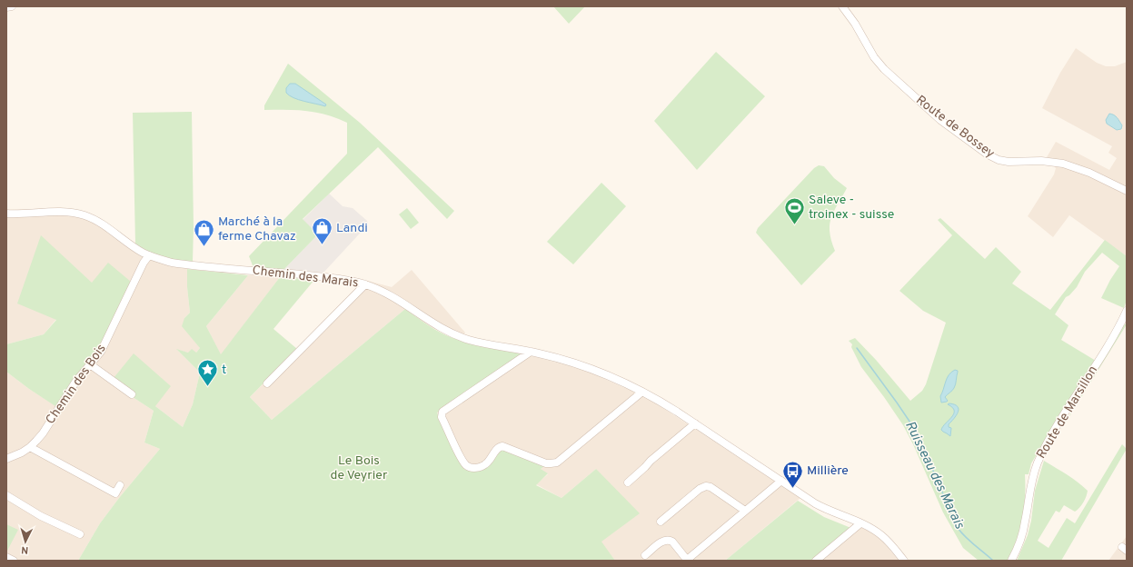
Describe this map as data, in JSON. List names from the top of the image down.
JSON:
{
  "streets": {
    "street": [
      "Route de Bossey",
      "Chemin des Marais",
      "Chemin des Bois",
      "Route de Marsillon"
    ]
  },
  "crossings": [
    ["Chemin des Marais", "Chemin des Bois"]
  ],
  "water": ["Ruisseau des Marais"],
  "parks": ["Le Bois de Veyrier"],
  "places": {
    "sports": ["Saleve - troinex - suisse"],
    "shop": ["Landi", "Marché à la ferme Chavaz"],
    "place": ["t"],
    "bus stop": ["Millière"]
  },
  "north": "bottom"
}
